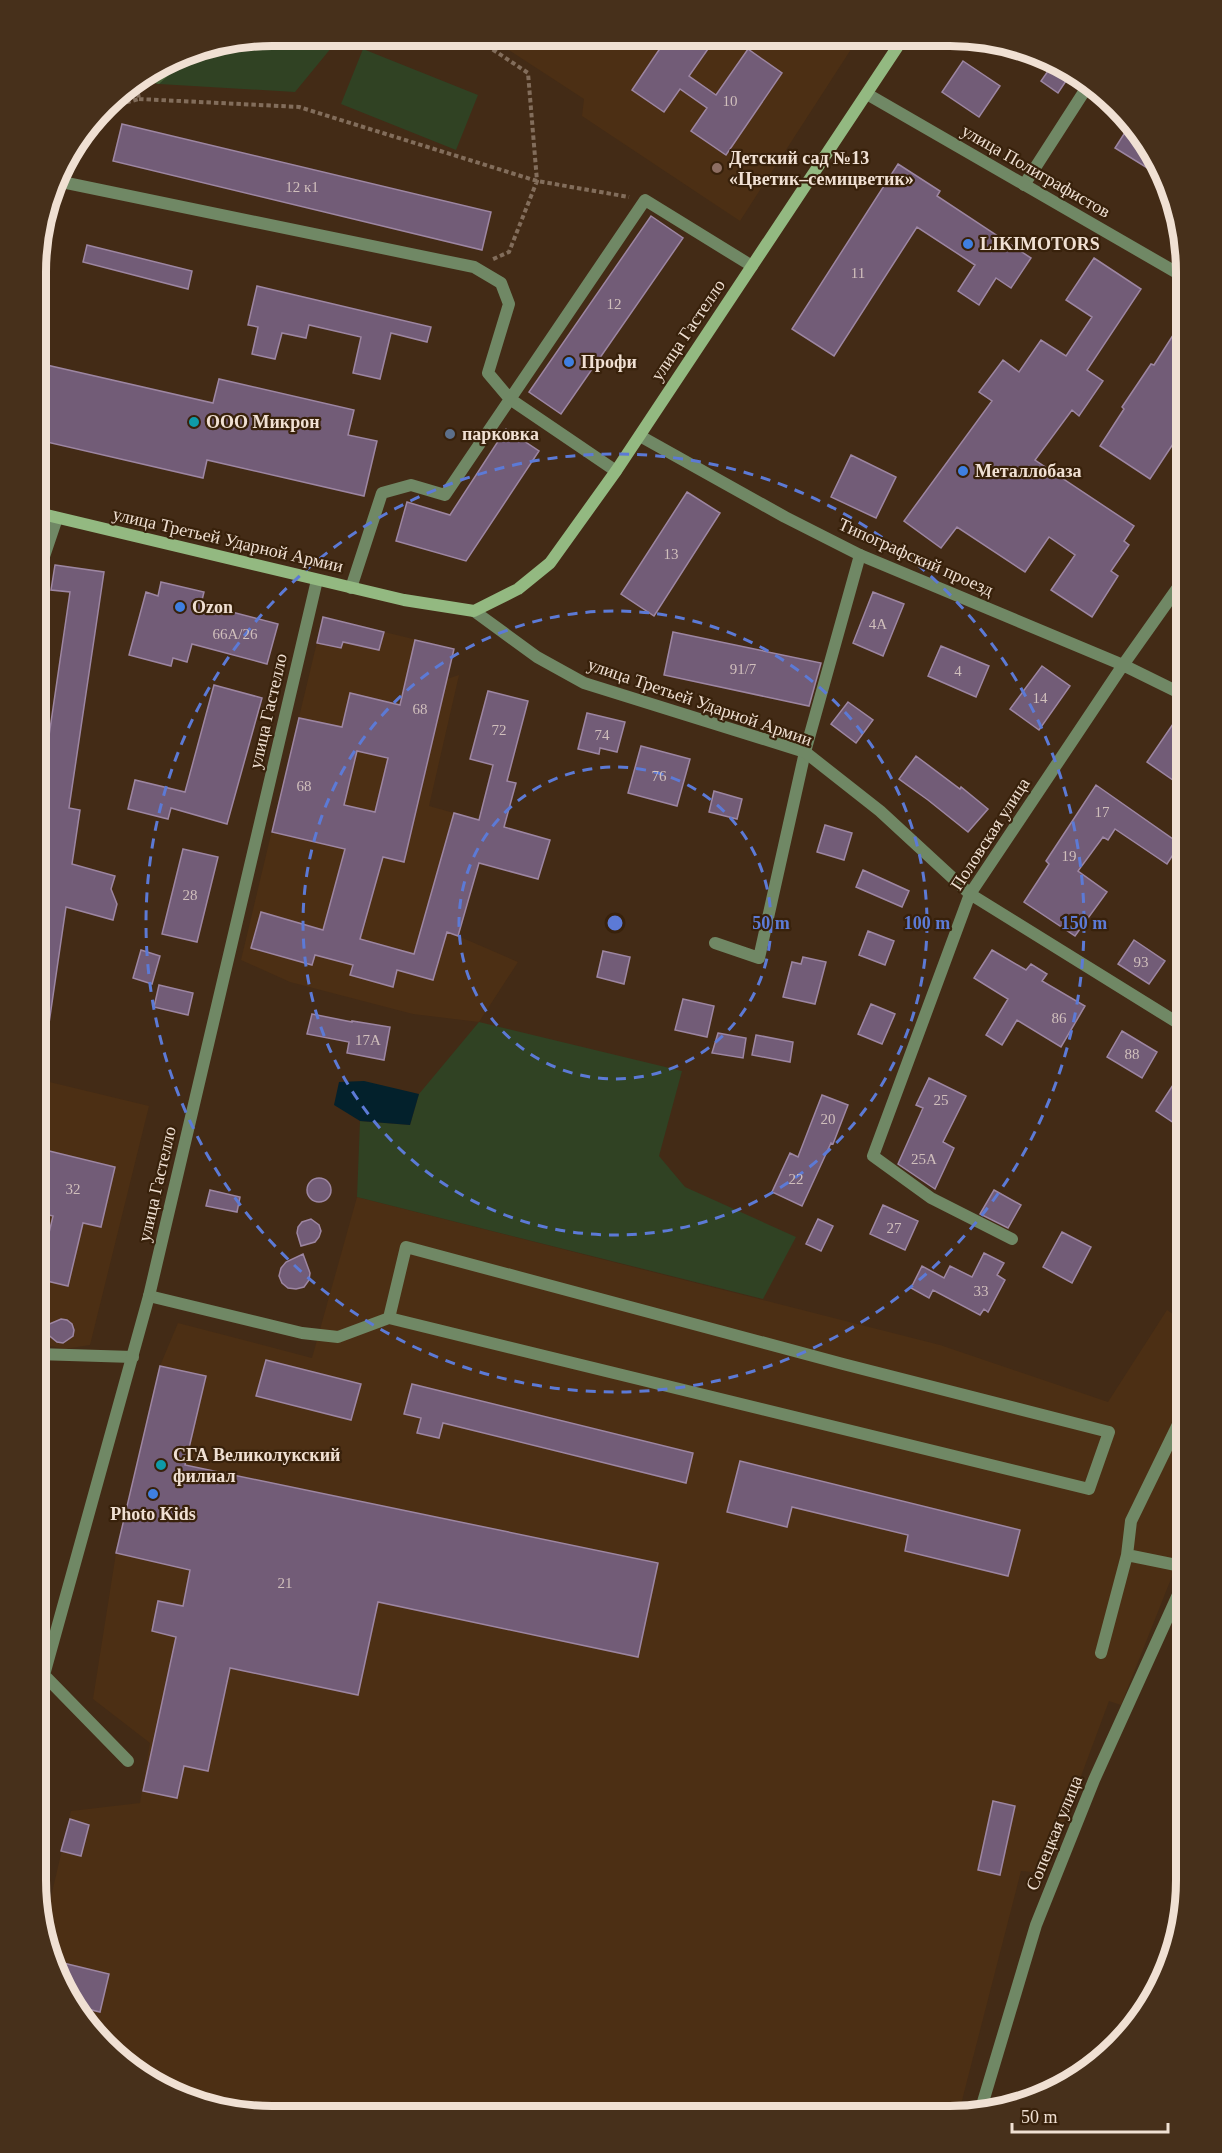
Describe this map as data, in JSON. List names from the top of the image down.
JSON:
{
  "streets": {
    "main road": ["улица Гастелло", "улица Третьей Ударной Армии"],
    "street": [
      "улица Полиграфистов",
      "Типографский проезд",
      "Половская улица",
      "Сопецкая улица"
    ]
  },
  "crossings": [
    ["улица Полиграфистов", "улица Гастелло"],
    ["улица Гастелло", "улица Третьей Ударной Армии"],
    ["улица Гастелло", "Типографский проезд"],
    ["улица Третьей Ударной Армии", "Половская улица"],
    ["Типографский проезд", "Половская улица"]
  ],
  "places": [
    "Детский сад №13 «Цветик–семицветик»",
    "LIKIMOTORS",
    "Профи",
    "ООО Микрон",
    "парковка",
    "Металлобаза",
    "Ozon",
    "СГА Великолукский филиал",
    "Photo Kids"
  ],
  "house_numbers": [
    "10",
    "12 к1",
    "11",
    "12",
    "13",
    "4А",
    "66А/26",
    "91/7",
    "4",
    "14",
    "68",
    "72",
    "74",
    "76",
    "68",
    "17",
    "19",
    "28",
    "93",
    "86",
    "17А",
    "88",
    "25",
    "20",
    "25А",
    "22",
    "32",
    "27",
    "33",
    "21"
  ],
  "scale_bar": "50 m",
  "rings": ["50 m", "100 m", "150 m"]
}
